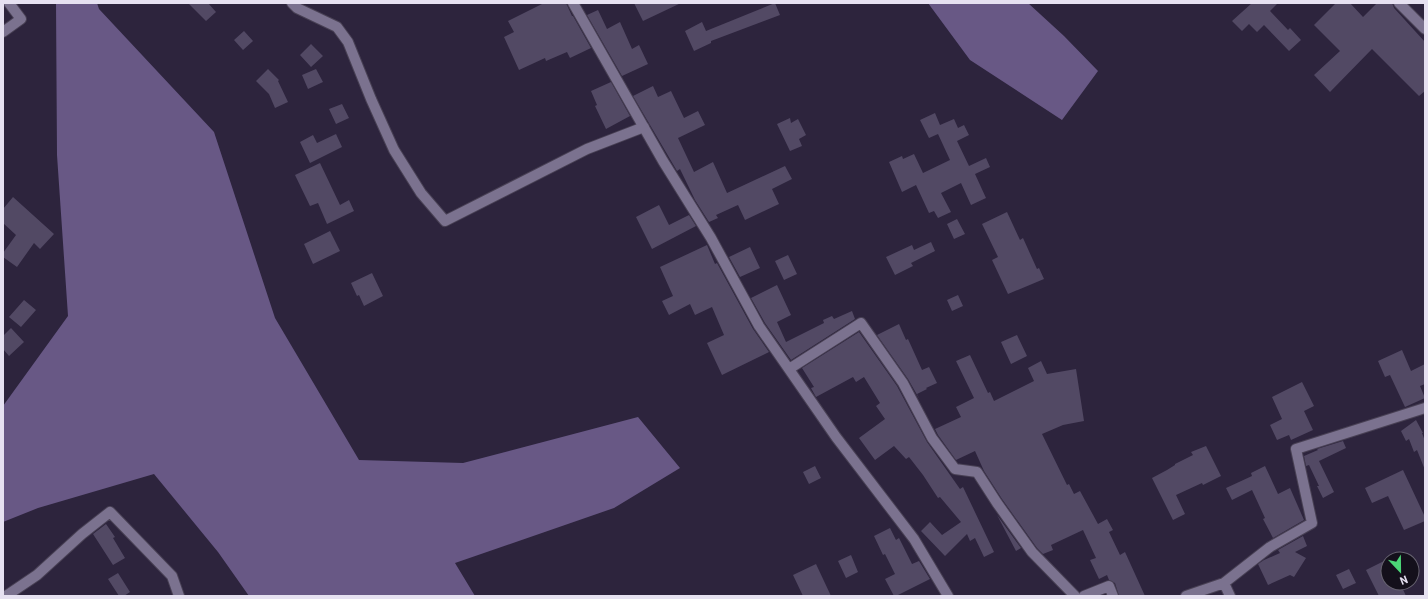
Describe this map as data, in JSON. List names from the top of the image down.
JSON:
{
  "north": "bottom"
}
